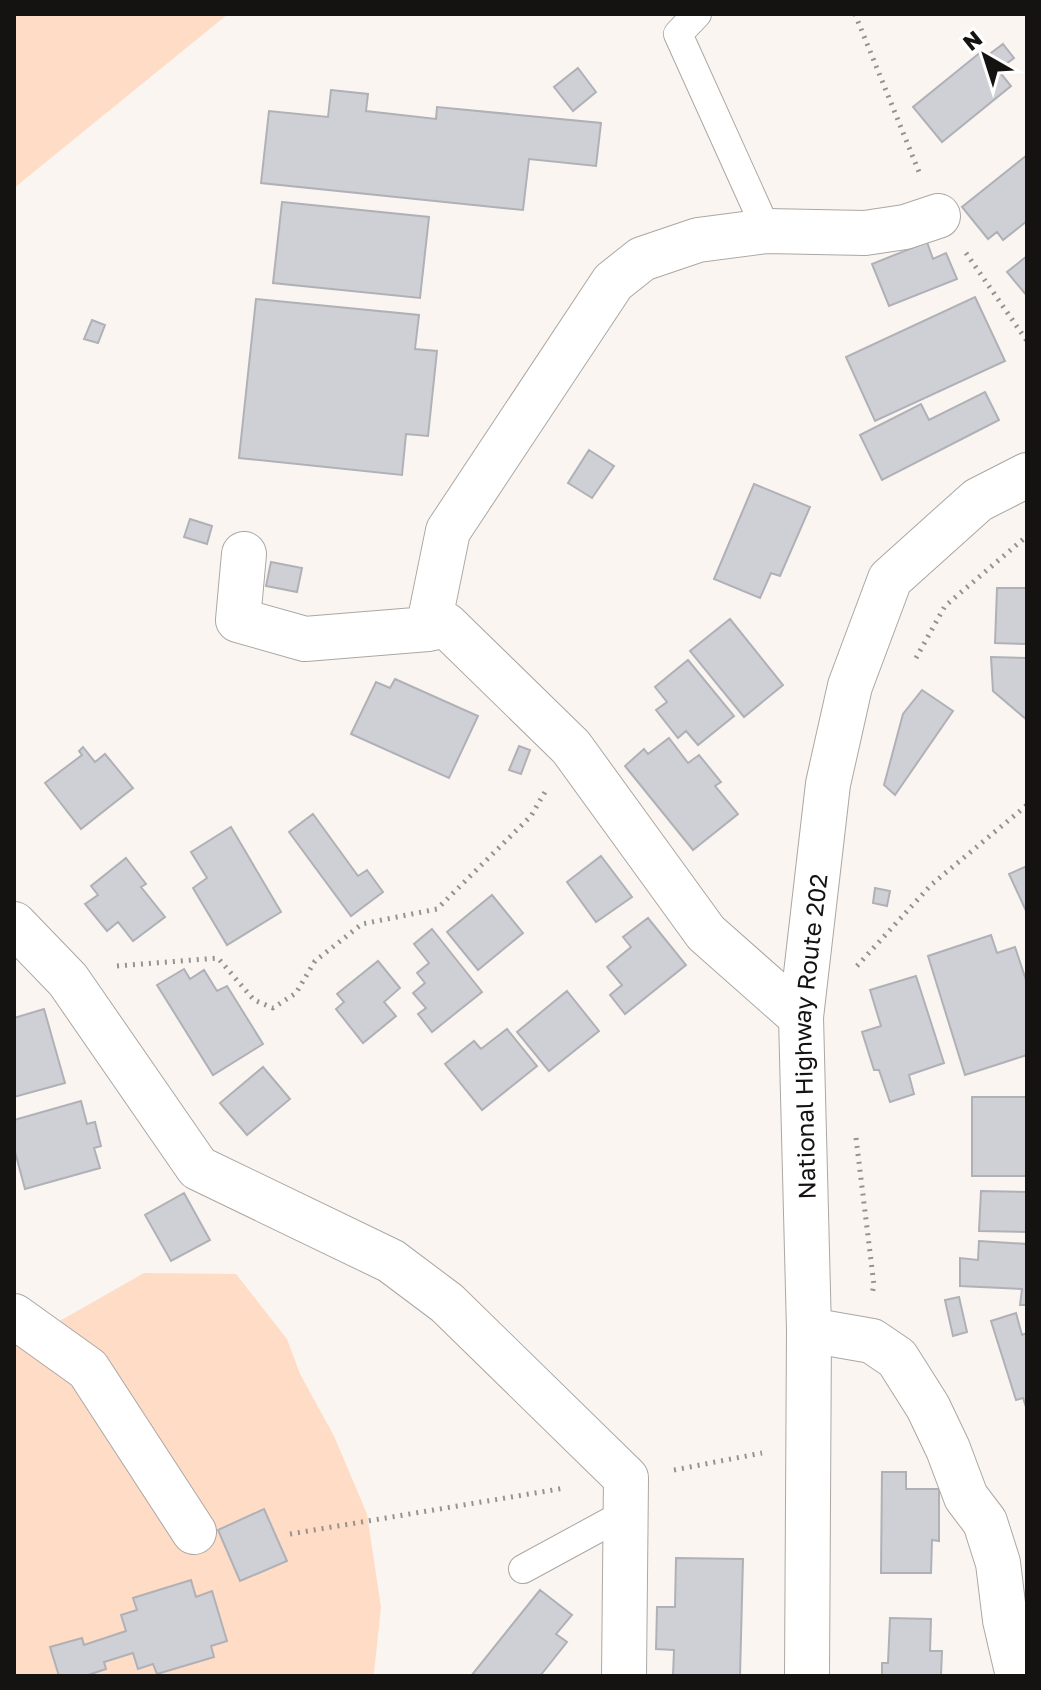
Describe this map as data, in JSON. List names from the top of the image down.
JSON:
{
  "streets": {
    "main road": ["National Highway Route 202"]
  },
  "north": "top left"
}
